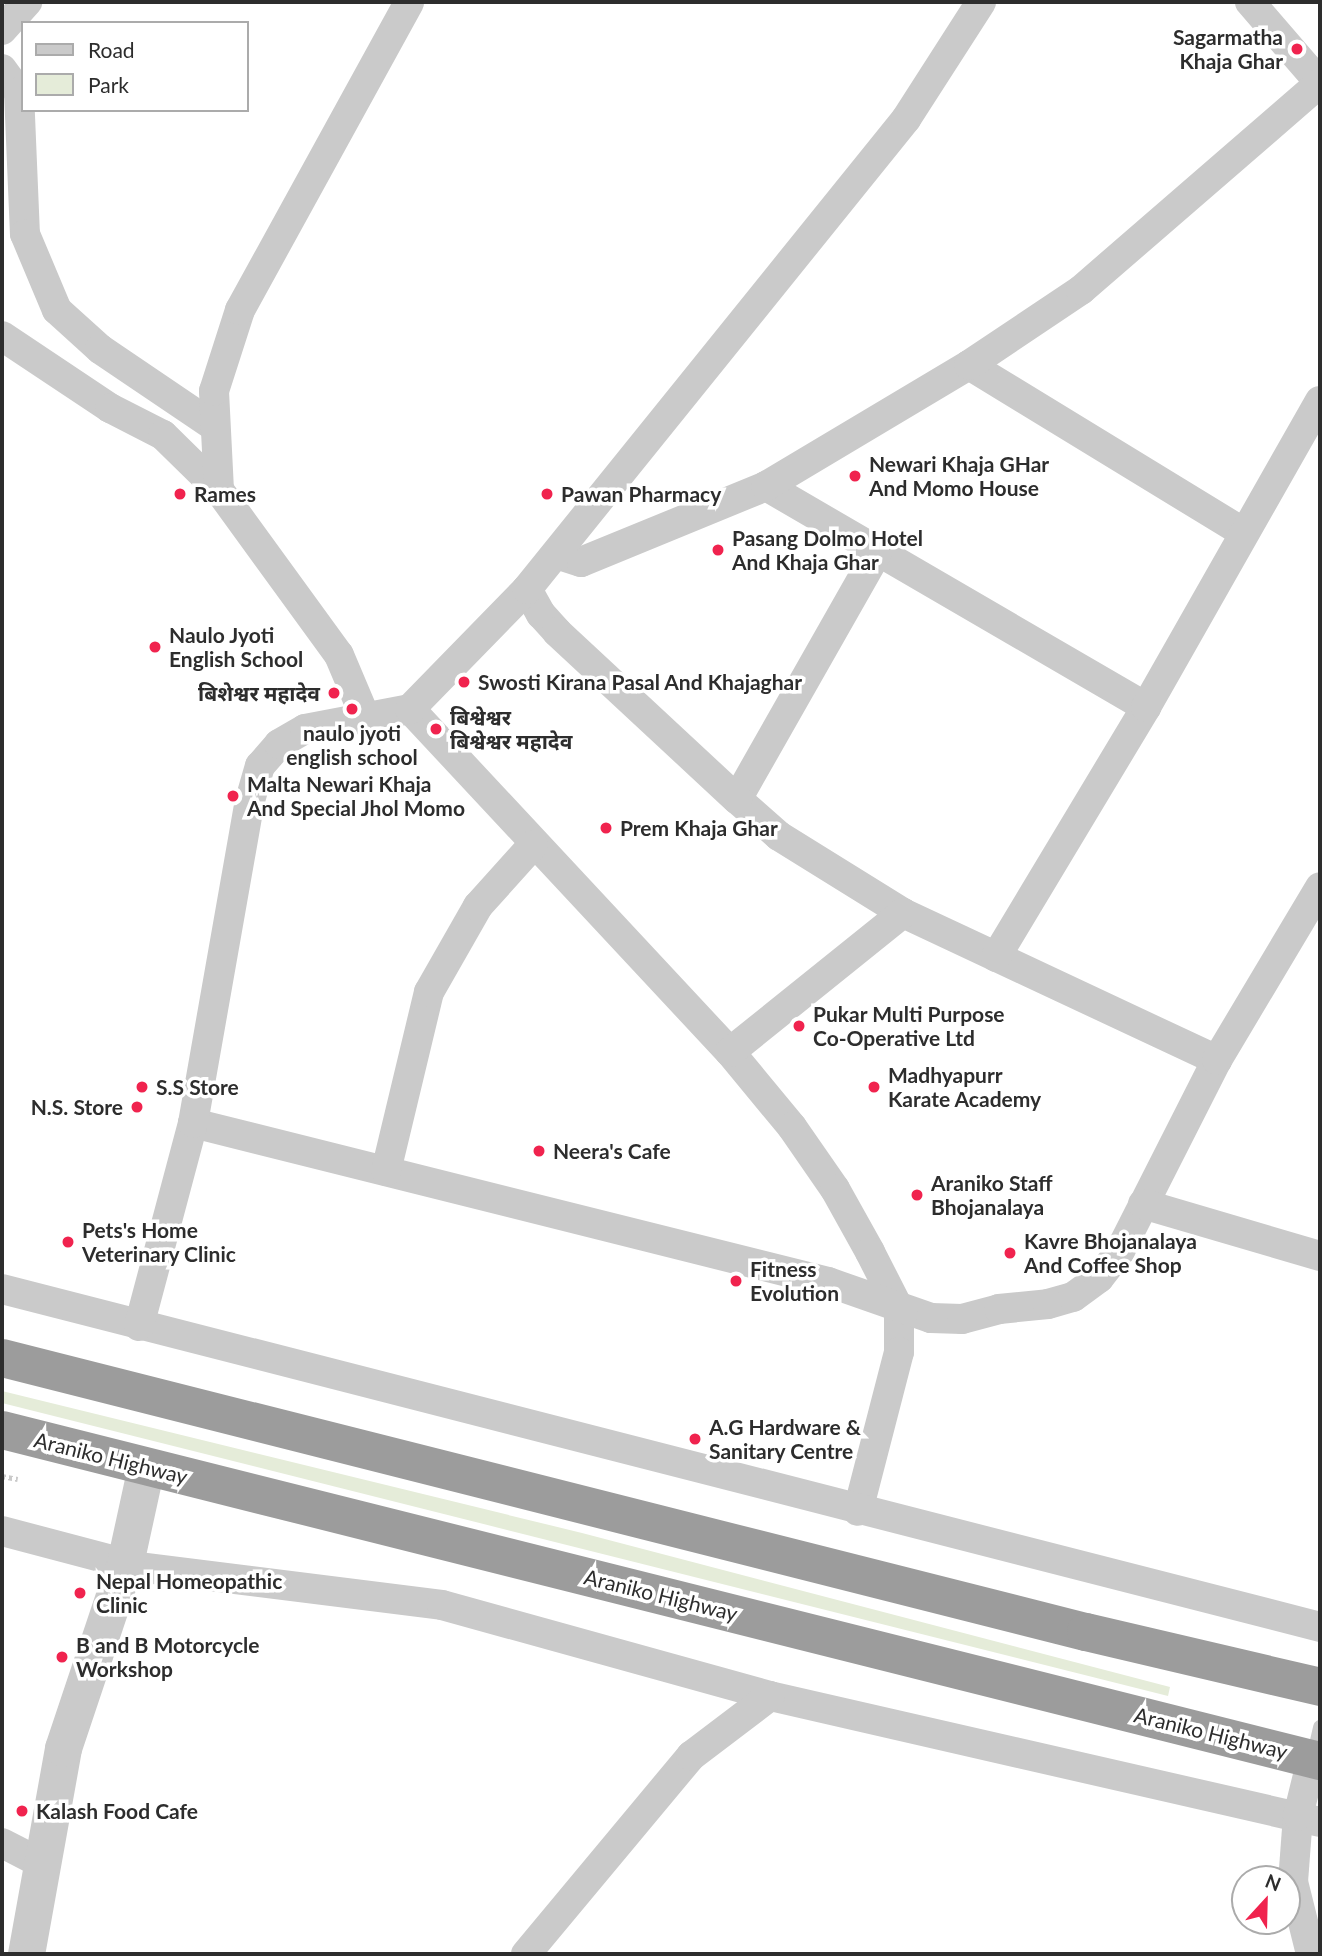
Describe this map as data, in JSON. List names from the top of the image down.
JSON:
{
  "streets": {
    "highway": ["Araniko Highway"]
  },
  "places": [
    "Sagarmatha Khaja Ghar",
    "Newari Khaja GHar And Momo House",
    "Rames",
    "Pawan Pharmacy",
    "Pasang Dolmo Hotel And Khaja Ghar",
    "Naulo Jyoti English School",
    "Swosti Kirana Pasal And Khajaghar",
    "बिशेश्वर महादेव",
    "naulo jyoti english school",
    "बिश्वेश्वर बिश्वेश्वर महादेव",
    "Malta Newari Khaja And Special Jhol Momo",
    "Prem Khaja Ghar",
    "Pukar Multi Purpose Co-Operative Ltd",
    "S.S Store",
    "Madhyapurr Karate Academy",
    "N.S. Store",
    "Neera's Cafe",
    "Araniko Staff Bhojanalaya",
    "Pets's Home Veterinary Clinic",
    "Kavre Bhojanalaya And Coffee Shop",
    "Fitness Evolution",
    "A.G Hardware & Sanitary Centre",
    "Nepal Homeopathic Clinic",
    "B and B Motorcycle Workshop",
    "Kalash Food Cafe"
  ],
  "legend": ["Road", "Park"],
  "north": "top"
}
